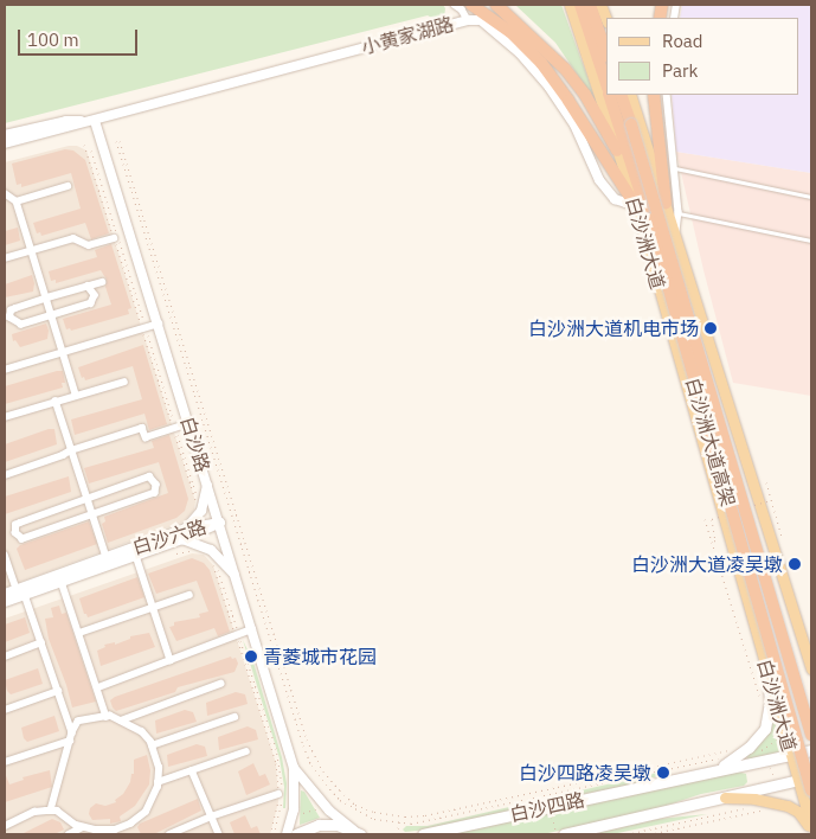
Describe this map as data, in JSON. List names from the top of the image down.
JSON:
{
  "streets": {
    "highway": ["白沙洲大道高架"],
    "main road": ["白沙洲大道", "白沙四路"],
    "street": ["小黄家湖路", "白沙路", "白沙六路"]
  },
  "crossings": [
    ["小黄家湖路", "白沙洲大道"],
    ["小黄家湖路", "白沙路"],
    ["白沙洲大道", "白沙四路"],
    ["白沙路", "白沙六路"]
  ],
  "places": [
    "白沙洲大道机电市场",
    "白沙洲大道凌吴墩",
    "青菱城市花园",
    "白沙四路凌吴墩"
  ],
  "legend": ["Road", "Park"],
  "scale_bar": "100 m"
}
